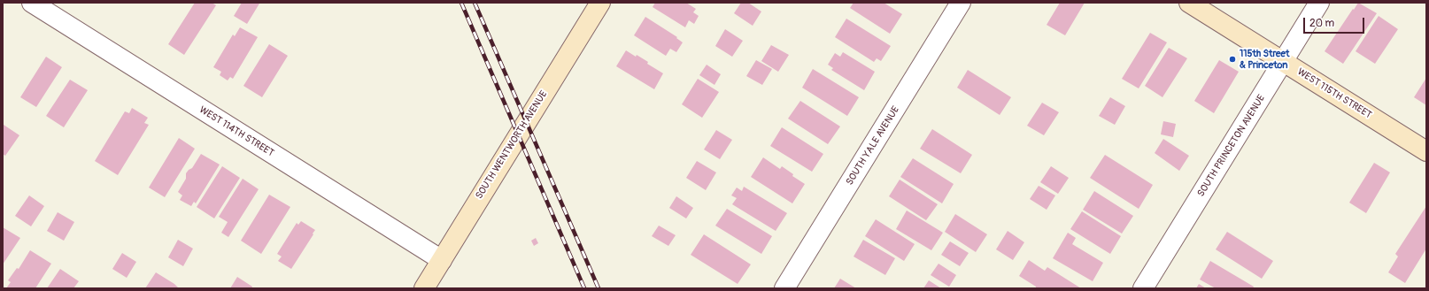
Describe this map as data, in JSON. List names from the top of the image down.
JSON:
{
  "streets": {
    "street": [
      "WEST 115TH STREET",
      "WEST 114TH STREET",
      "SOUTH WENTWORTH AVENUE",
      "SOUTH YALE AVENUE",
      "SOUTH PRINCETON AVENUE"
    ]
  },
  "crossings": [
    ["WEST 115TH STREET", "SOUTH PRINCETON AVENUE"],
    ["WEST 114TH STREET", "SOUTH WENTWORTH AVENUE"]
  ],
  "places": ["115th Street & Princeton"],
  "scale_bar": "20 m"
}
